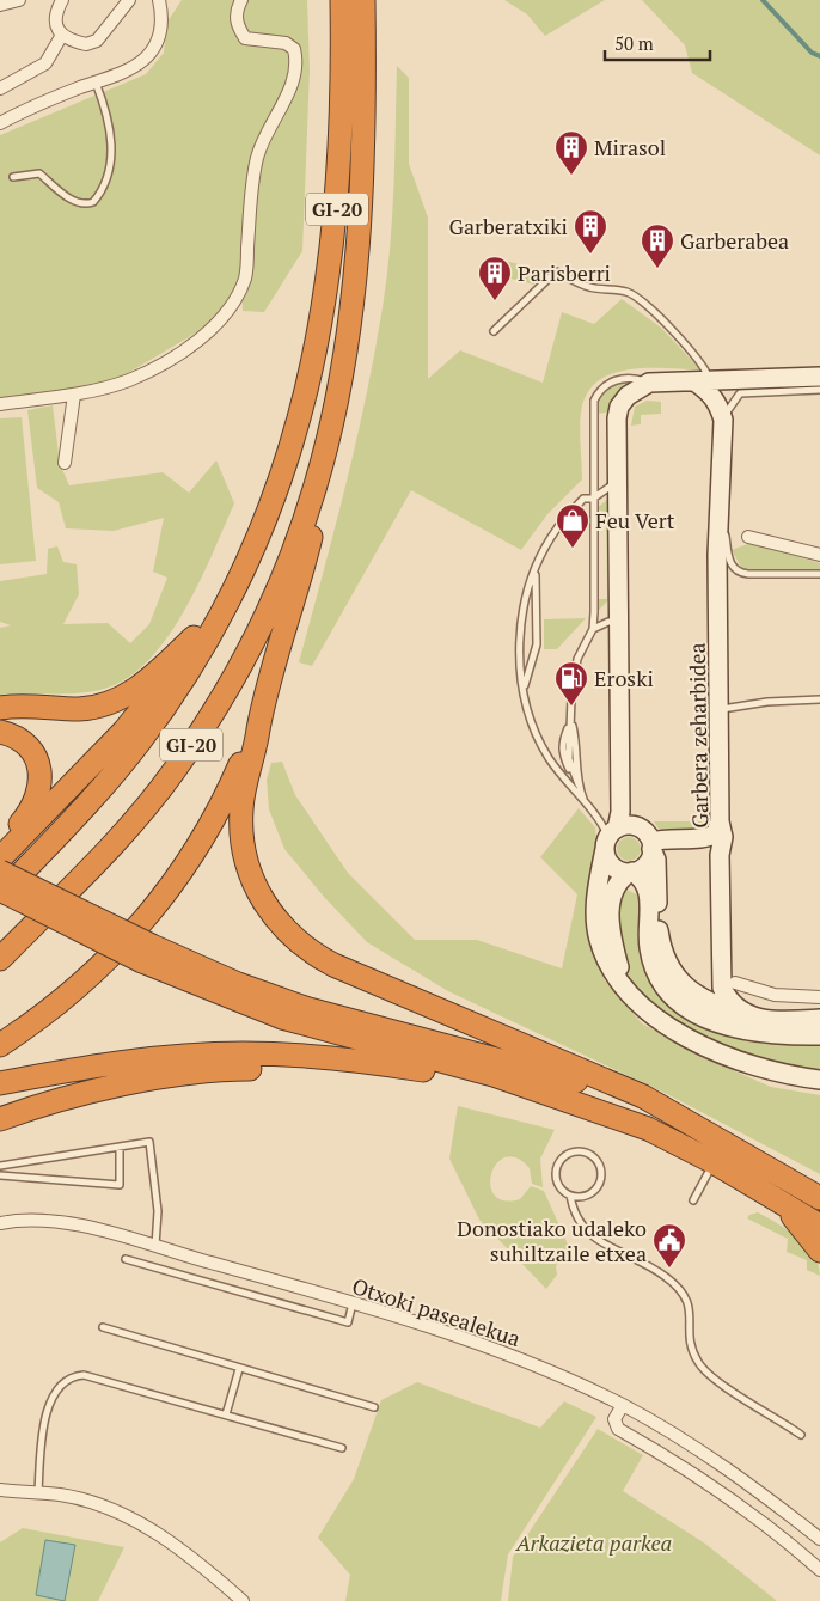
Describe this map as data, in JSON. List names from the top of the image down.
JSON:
{
  "streets": {
    "highway": ["GI-20"],
    "street": ["Garbera zeharbidea", "Otxoki pasealekua"]
  },
  "parks": ["Arkazieta parkea"],
  "places": {
    "building": [
      "Mirasol",
      "Garberatxiki",
      "Garberabea",
      "Parisberri"
    ],
    "shop": ["Feu Vert"],
    "fuel station": ["Eroski"],
    "public building": ["Donostiako udaleko suhiltzaile etxea"]
  },
  "scale_bar": "50 m"
}
